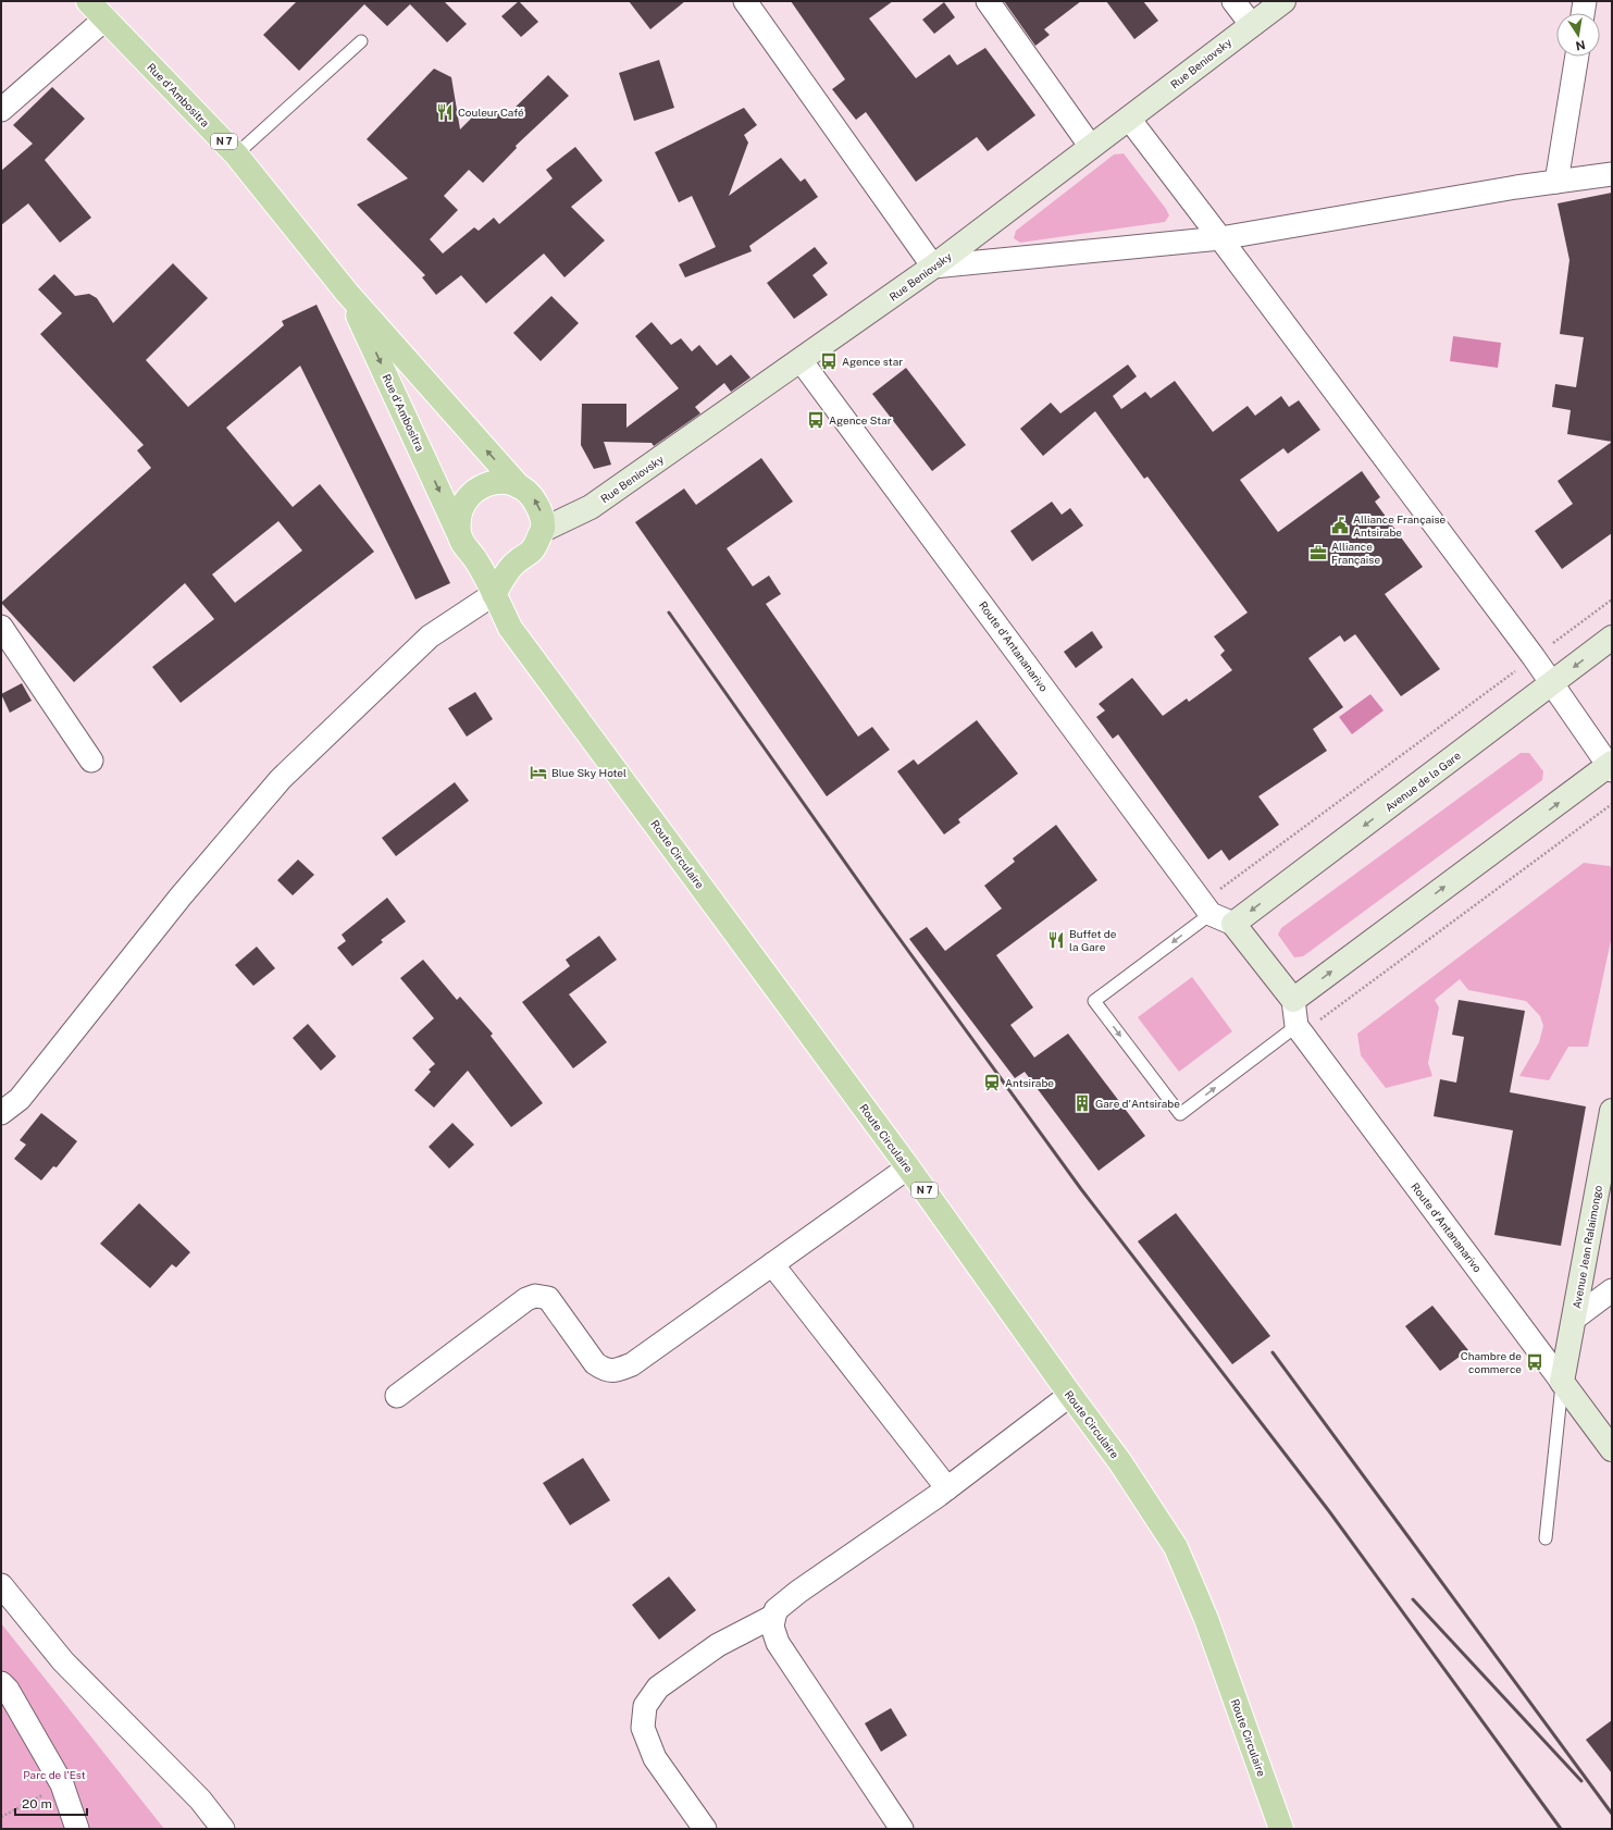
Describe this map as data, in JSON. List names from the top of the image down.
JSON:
{
  "streets": {
    "main road": ["Rue d'Ambositra", "N 7", "Route Circulaire"],
    "street": [
      "Rue Beniovsky",
      "Route d'Antananarivo",
      "Avenue de la Gare",
      "Avenue Jean Ralaimongo"
    ]
  },
  "crossings": [
    ["Rue Beniovsky", "Rue d'Ambositra"],
    ["Rue Beniovsky", "N 7"],
    ["Rue Beniovsky", "Route d'Antananarivo"],
    ["Rue d'Ambositra", "N 7"],
    ["N 7", "Route Circulaire"],
    ["Route d'Antananarivo", "Avenue Jean Ralaimongo"]
  ],
  "parks": ["Parc de l'Est"],
  "places": {
    "restaurant": ["Couleur Café", "Buffet de la Gare"],
    "bus stop": ["Agence star", "Agence Star", "Chambre de commerce"],
    "public building": ["Alliance Française Antsirabe"],
    "office": ["Alliance Française"],
    "hotel": ["Blue Sky Hotel"],
    "station": ["Antsirabe"],
    "building": ["Gare d'Antsirabe"]
  },
  "scale_bar": "20 m",
  "north": "bottom"
}
